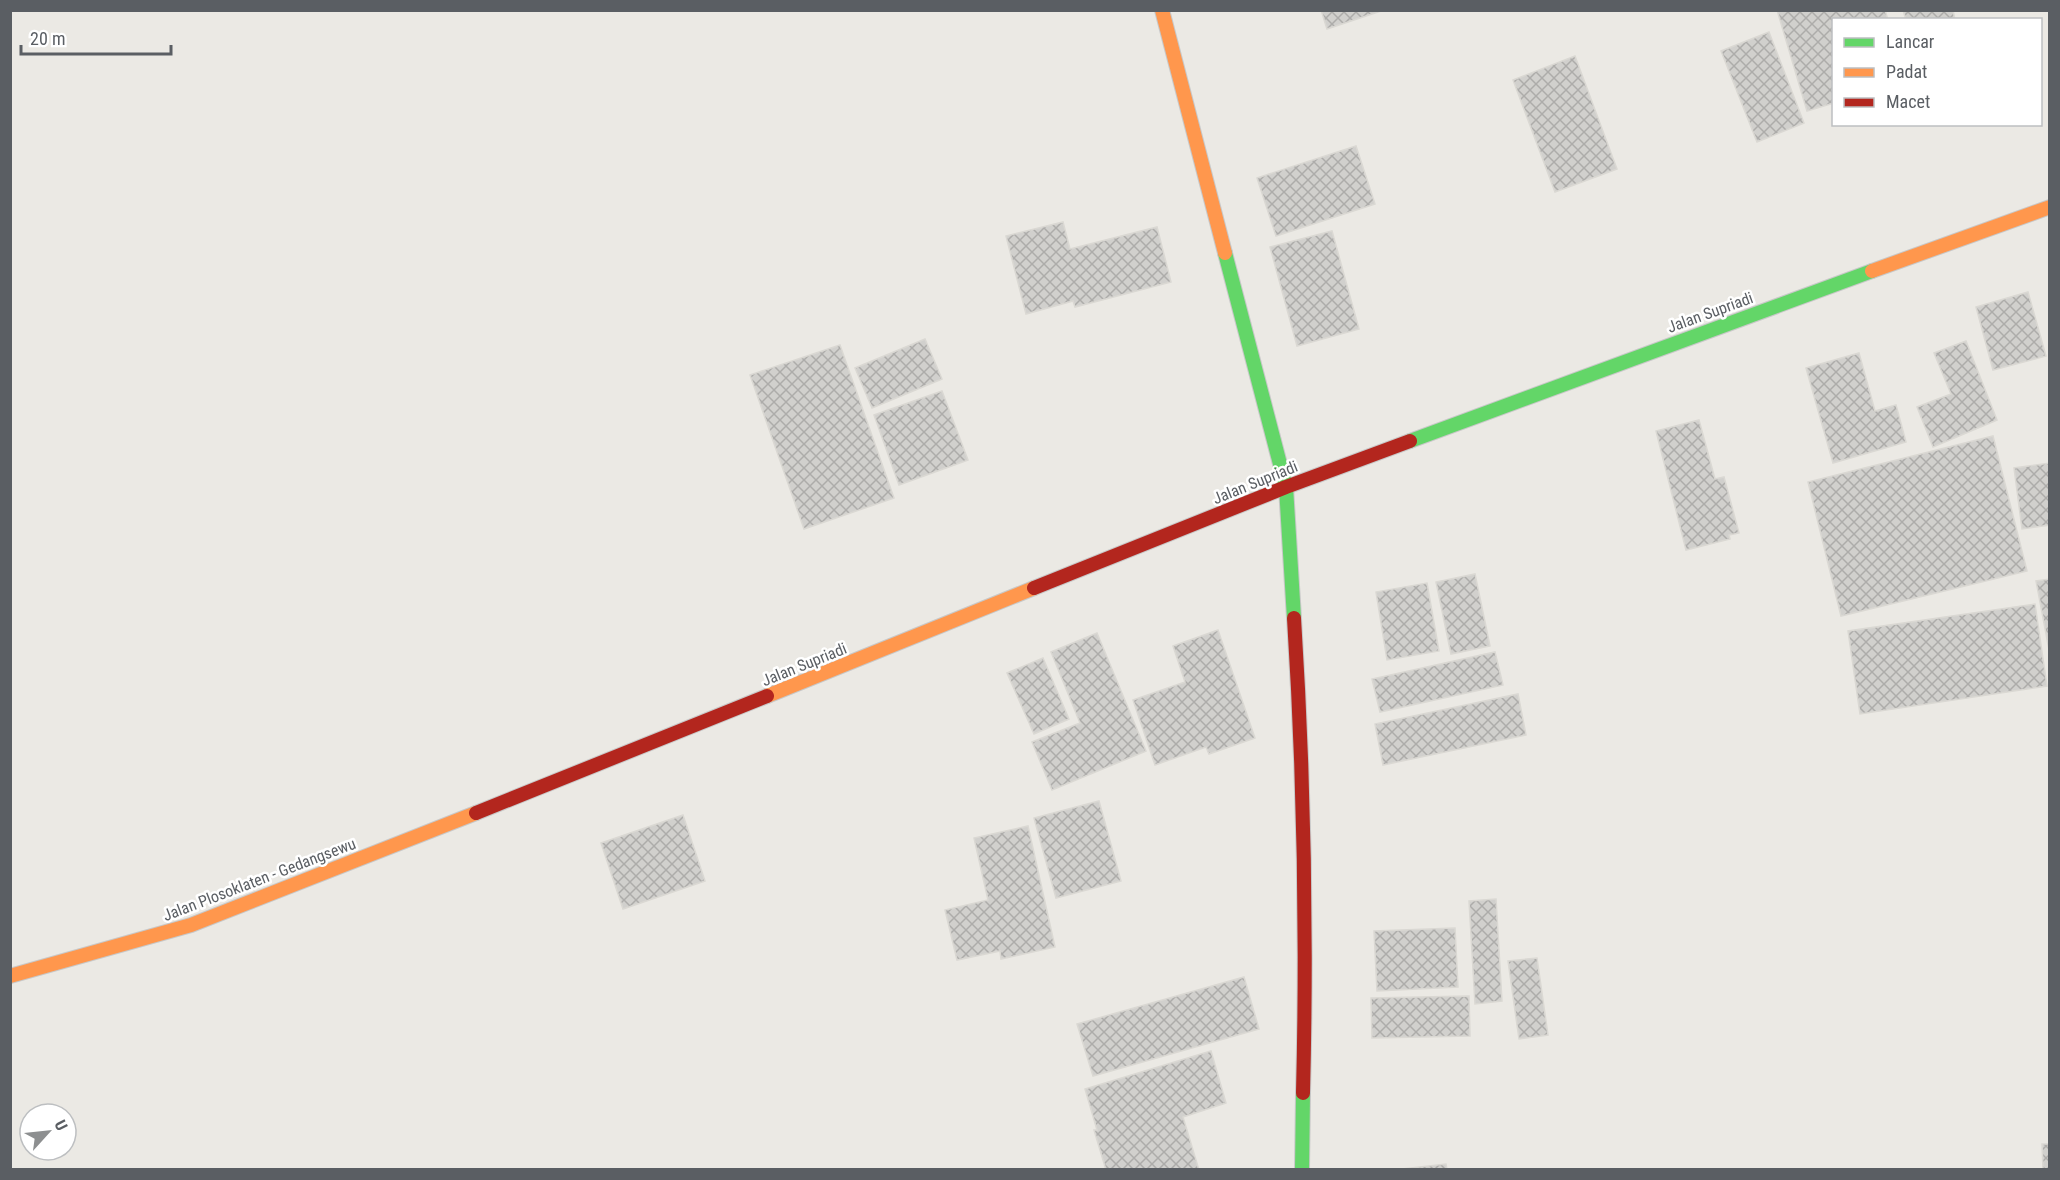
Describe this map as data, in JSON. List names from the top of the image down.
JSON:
{
  "streets": {
    "main road": ["Jalan Supriadi", "Jalan Plosoklaten - Gedangsewu"]
  },
  "crossings": [
    ["Jalan Supriadi", "Jalan Plosoklaten - Gedangsewu"]
  ],
  "legend": ["Lancar", "Padat", "Macet"],
  "scale_bar": "20 m",
  "north": "top right"
}
